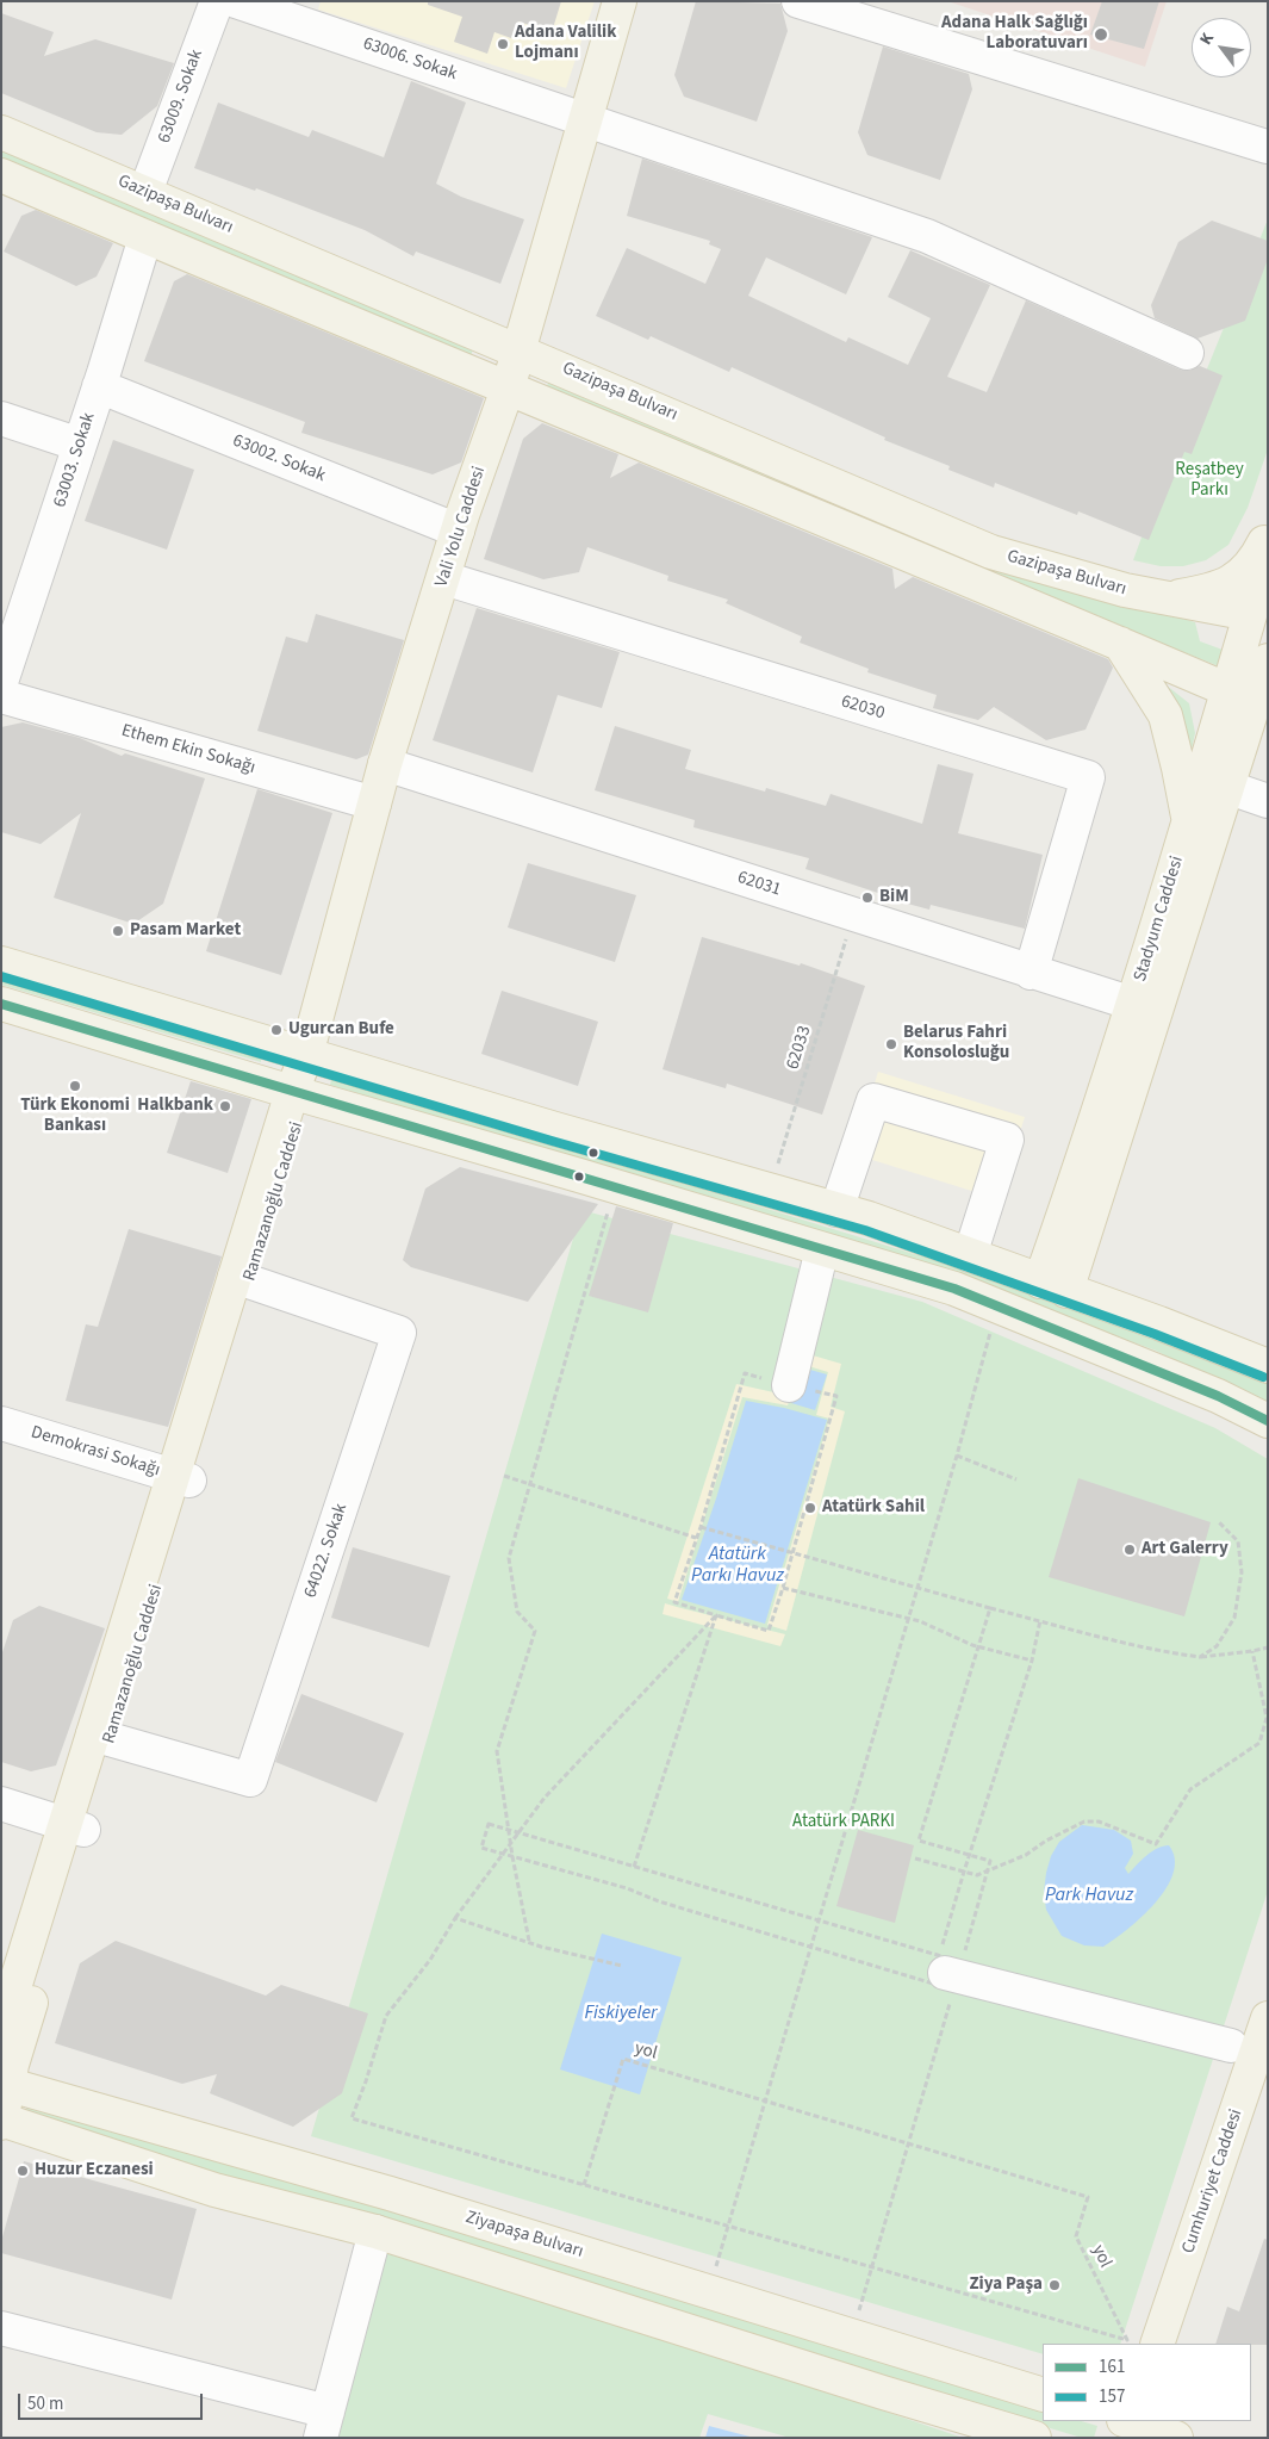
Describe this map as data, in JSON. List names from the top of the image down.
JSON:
{
  "streets": {
    "main road": [
      "Gazipaşa Bulvarı",
      "Vali Yolu Caddesi",
      "Stadyum Caddesi",
      "Ramazanoğlu Caddesi",
      "Cumhuriyet Caddesi",
      "Ziyapaşa Bulvarı"
    ],
    "street": [
      "63006. Sokak",
      "63009. Sokak",
      "63002. Sokak",
      "63003. Sokak",
      "62030",
      "Ethem Ekin Sokağı",
      "62031",
      "Demokrasi Sokağı",
      "64022. Sokak"
    ],
    "path": ["62033", "yol"]
  },
  "crossings": [
    ["63006. Sokak", "Vali Yolu Caddesi"],
    ["63009. Sokak", "Gazipaşa Bulvarı"],
    ["Gazipaşa Bulvarı", "63003. Sokak"],
    ["Gazipaşa Bulvarı", "Vali Yolu Caddesi"],
    ["Gazipaşa Bulvarı", "Stadyum Caddesi"],
    ["63002. Sokak", "63003. Sokak"],
    ["63002. Sokak", "Vali Yolu Caddesi"],
    ["Vali Yolu Caddesi", "62030"],
    ["Vali Yolu Caddesi", "Ethem Ekin Sokağı"],
    ["Vali Yolu Caddesi", "62031"],
    ["Vali Yolu Caddesi", "Ramazanoğlu Caddesi"],
    ["62030", "62031"],
    ["62031", "Stadyum Caddesi"],
    ["Ramazanoğlu Caddesi", "Demokrasi Sokağı"],
    ["Ramazanoğlu Caddesi", "64022. Sokak"],
    ["Ramazanoğlu Caddesi", "Ziyapaşa Bulvarı"]
  ],
  "water": ["Atatürk Parkı Havuz", "Park Havuz", "Fiskiyeler"],
  "parks": ["Reşatbey Parkı", "Atatürk PARKI"],
  "places": [
    "Adana Halk Sağlığı Laboratuvarı",
    "Adana Valilik Lojmanı",
    "BiM",
    "Pasam Market",
    "Ugurcan Bufe",
    "Belarus Fahri Konsolosluğu",
    "Türk Ekonomi Bankası",
    "Halkbank",
    "Atatürk Sahil",
    "Art Galerry",
    "Huzur Eczanesi",
    "Ziya Paşa"
  ],
  "lines": ["transit line 157", "transit line 161"],
  "legend": ["161", "157"],
  "scale_bar": "50 m",
  "north": "top left"
}
